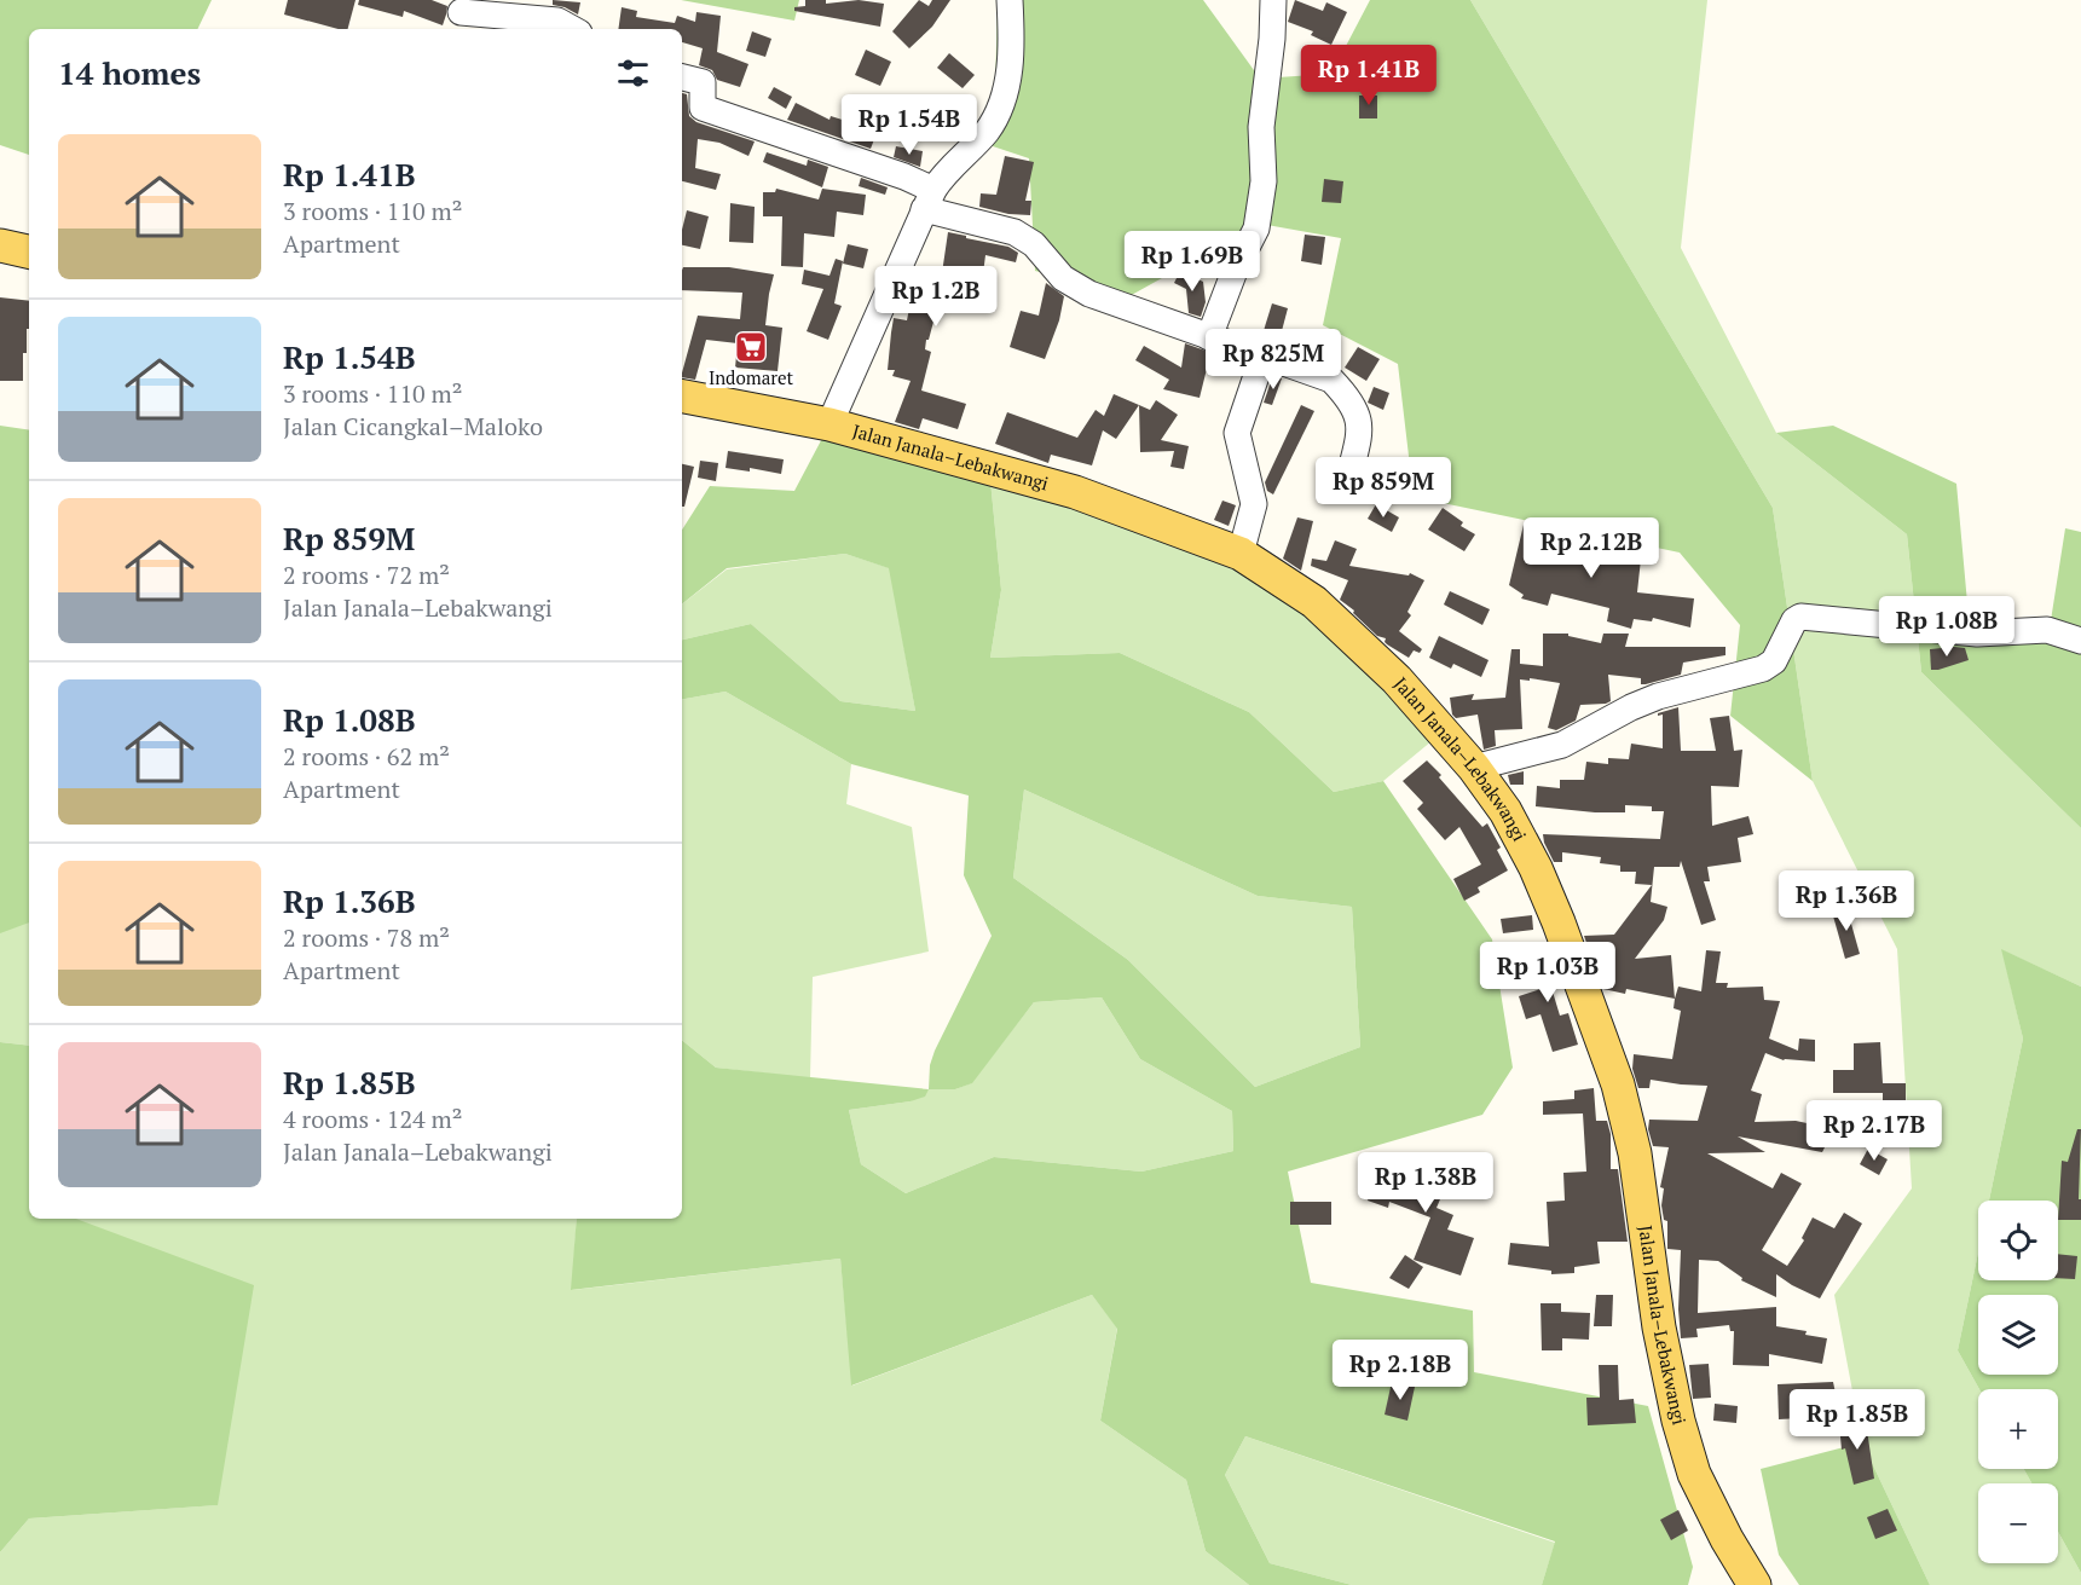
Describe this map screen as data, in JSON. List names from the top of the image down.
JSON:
{
  "streets": {
    "main road": ["Jalan Janala–Lebakwangi"]
  },
  "places": {
    "supermarket": ["Indomaret"]
  },
  "page": {
    "heading": "14 homes",
    "price": [
      "Rp 1.41B",
      "Rp 1.54B",
      "Rp 1.69B",
      "Rp 1.2B",
      "Rp 825M",
      "Rp 859M",
      "Rp 2.12B",
      "Rp 1.08B",
      "Rp 1.36B",
      "Rp 1.03B",
      "Rp 2.17B",
      "Rp 1.38B",
      "Rp 2.18B",
      "Rp 1.85B"
    ],
    "list": [
      {
        "name": "Rp 1.41B",
        "note": "3 rooms · 110 m² · Apartment"
      },
      {
        "name": "Rp 1.54B",
        "note": "3 rooms · 110 m² · Jalan Cicangkal–Maloko"
      },
      {
        "name": "Rp 859M",
        "note": "2 rooms · 72 m² · Jalan Janala–Lebakwangi"
      },
      {
        "name": "Rp 1.08B",
        "note": "2 rooms · 62 m² · Apartment"
      },
      {
        "name": "Rp 1.36B",
        "note": "2 rooms · 78 m² · Apartment"
      },
      {
        "name": "Rp 1.85B",
        "note": "4 rooms · 124 m² · Jalan Janala–Lebakwangi"
      }
    ],
    "map_buttons": ["+", "−"]
  }
}
